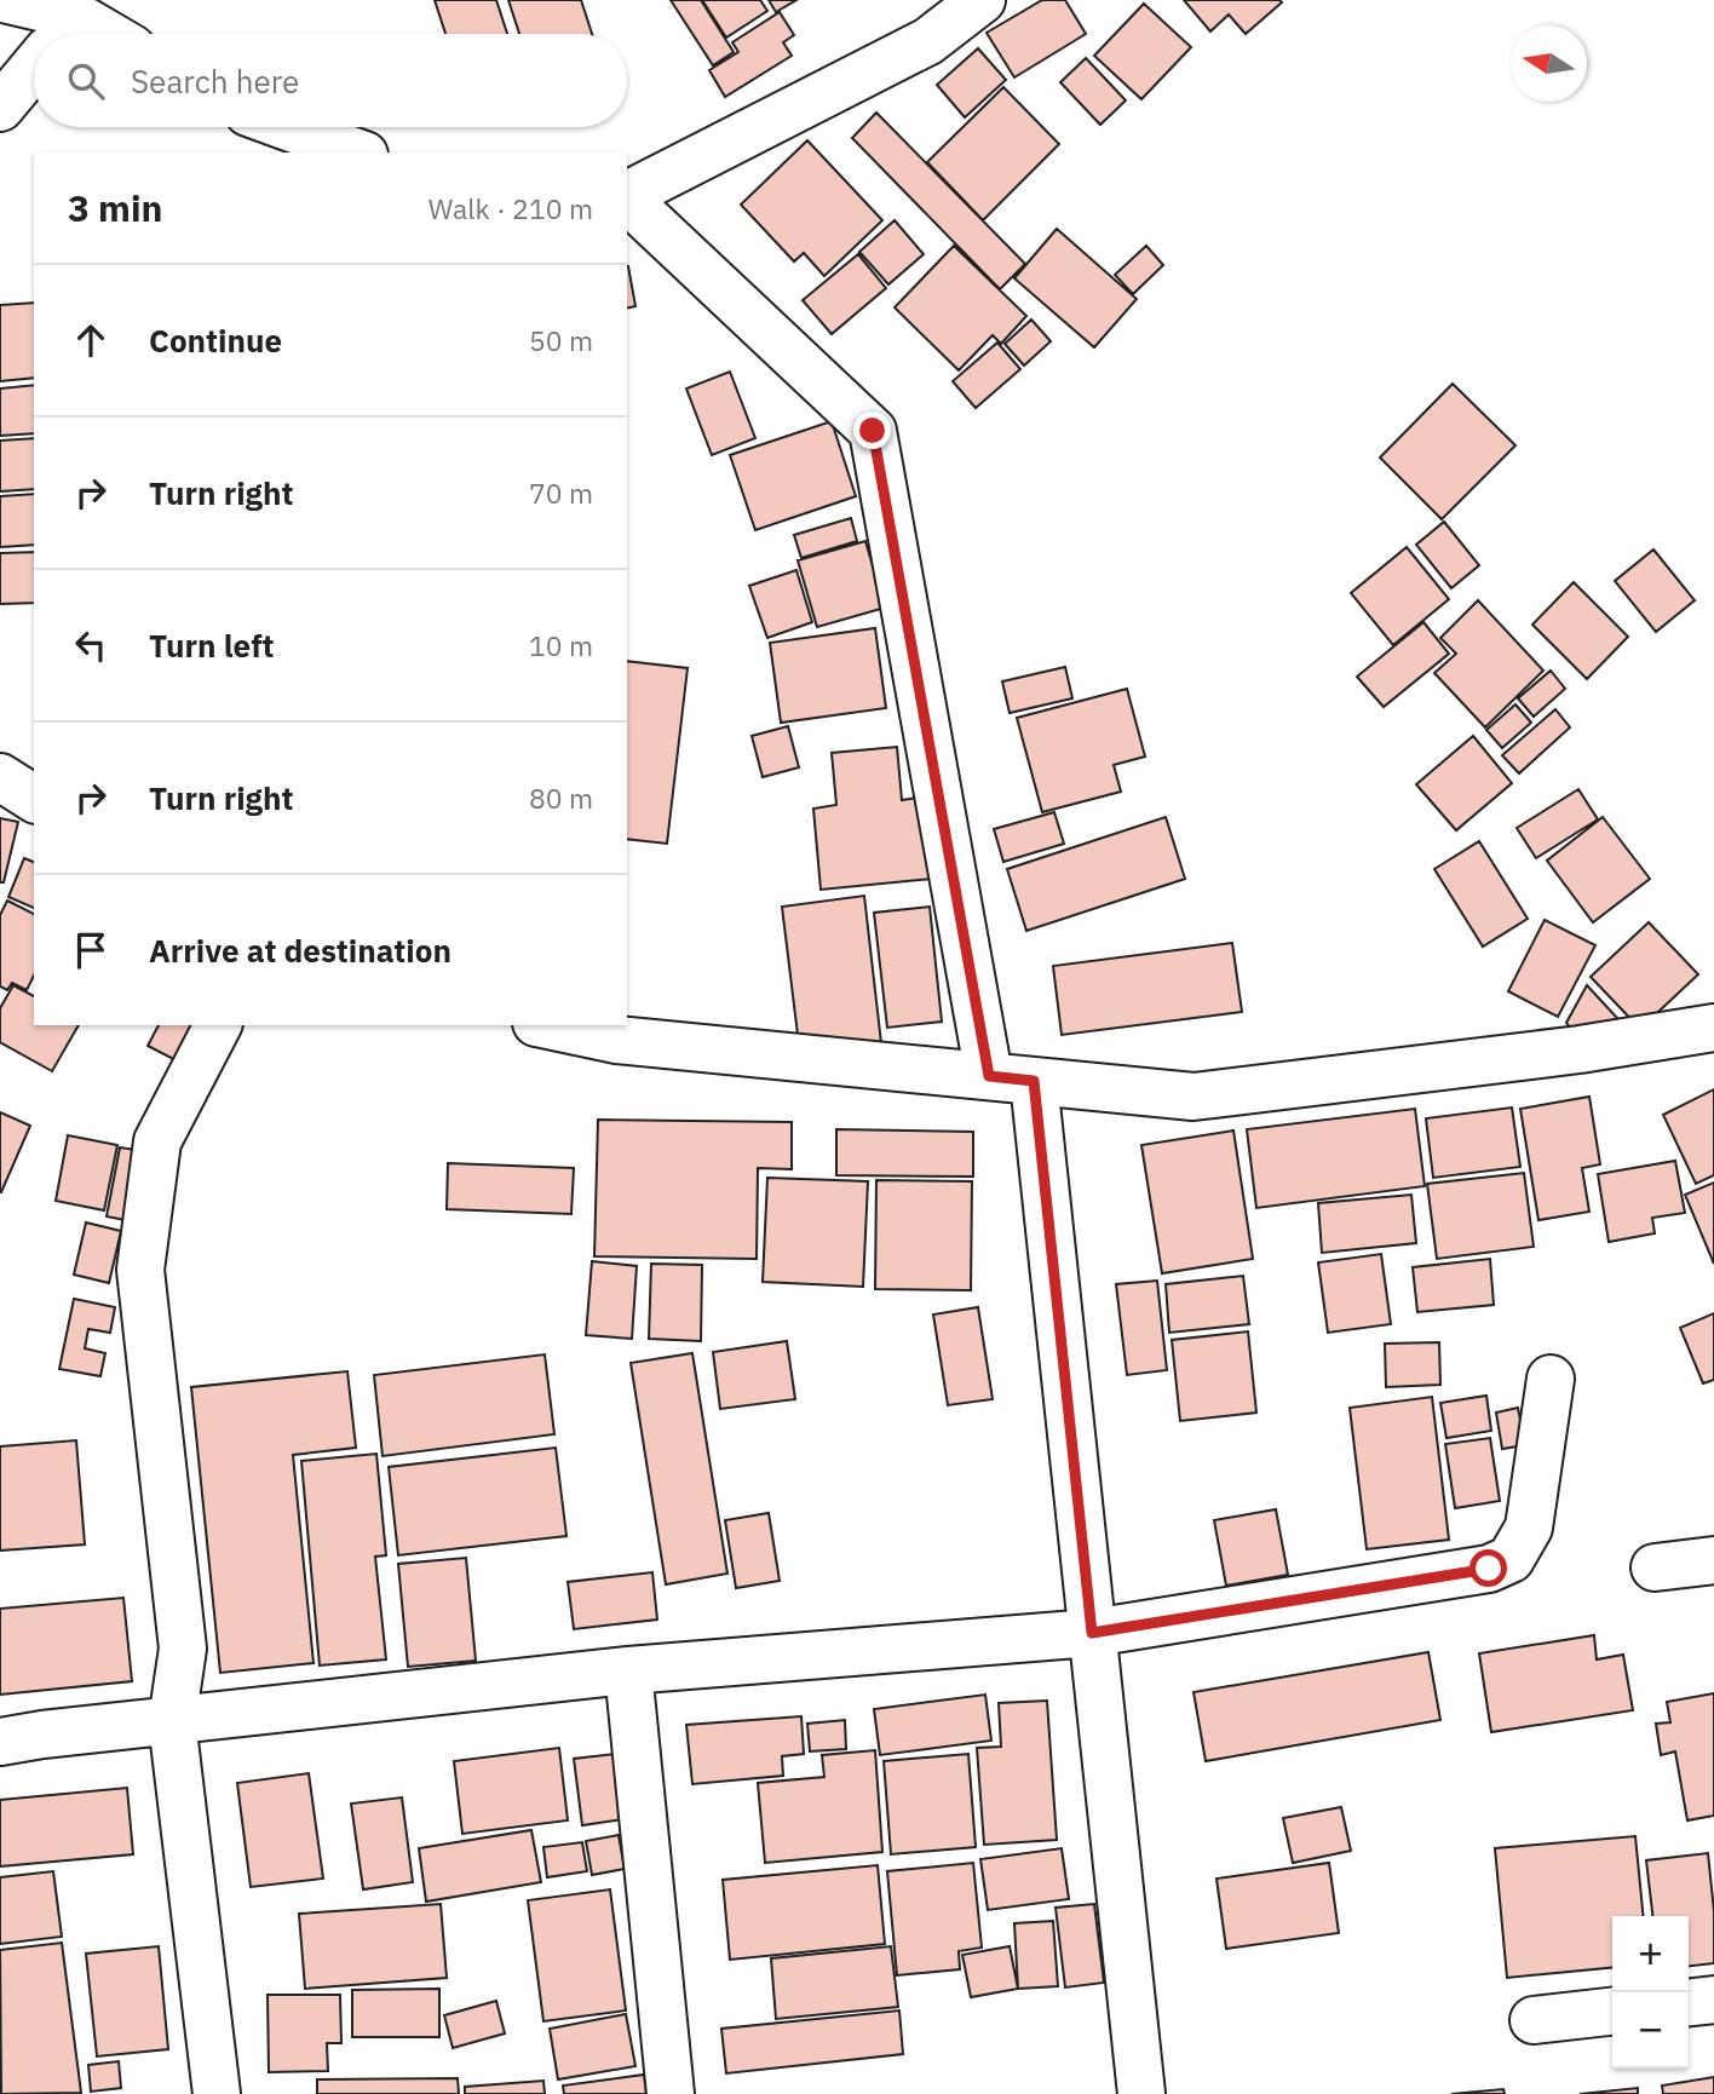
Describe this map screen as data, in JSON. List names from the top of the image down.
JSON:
{
  "north": "left",
  "page": {
    "search": "Search here",
    "heading": ["3 min", "Walk · 210 m"],
    "list": [
      ["Continue", "50 m"],
      ["Turn right", "70 m"],
      ["Turn left", "10 m"],
      ["Turn right", "80 m"],
      "Arrive at destination"
    ],
    "map_buttons": ["+", "−"]
  }
}
